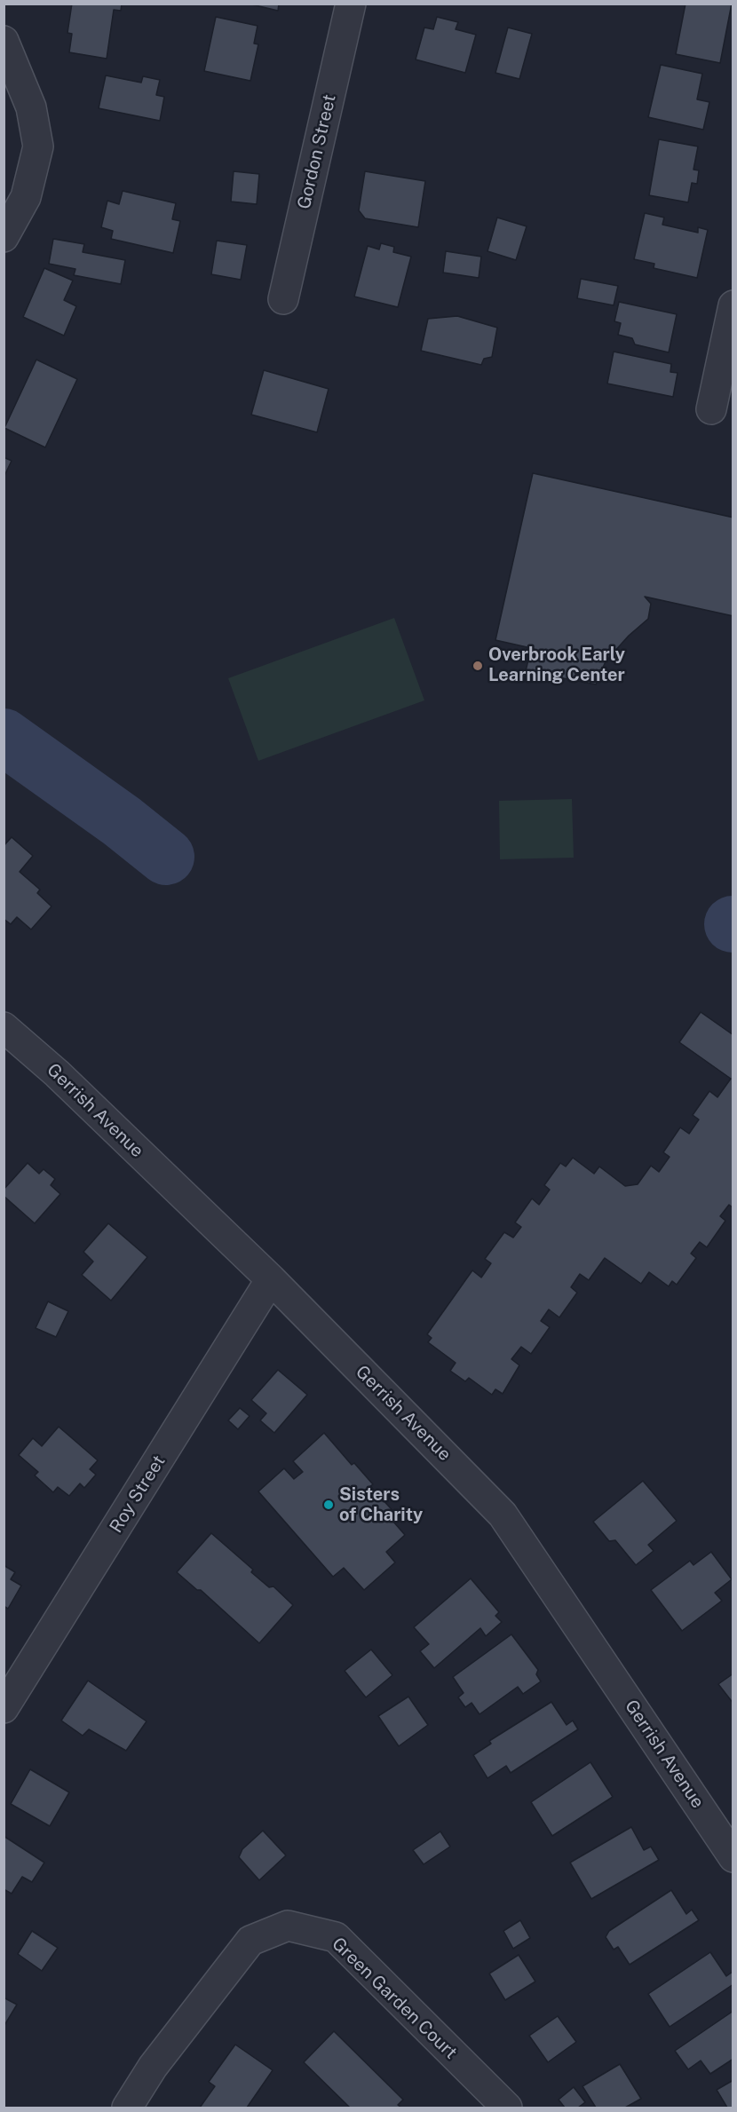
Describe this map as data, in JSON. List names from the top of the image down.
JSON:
{
  "streets": {
    "street": [
      "Gordon Street",
      "Gerrish Avenue",
      "Roy Street",
      "Green Garden Court"
    ]
  },
  "crossings": [
    ["Gerrish Avenue", "Roy Street"]
  ],
  "places": ["Overbrook Early Learning Center", "Sisters of Charity"]
}
